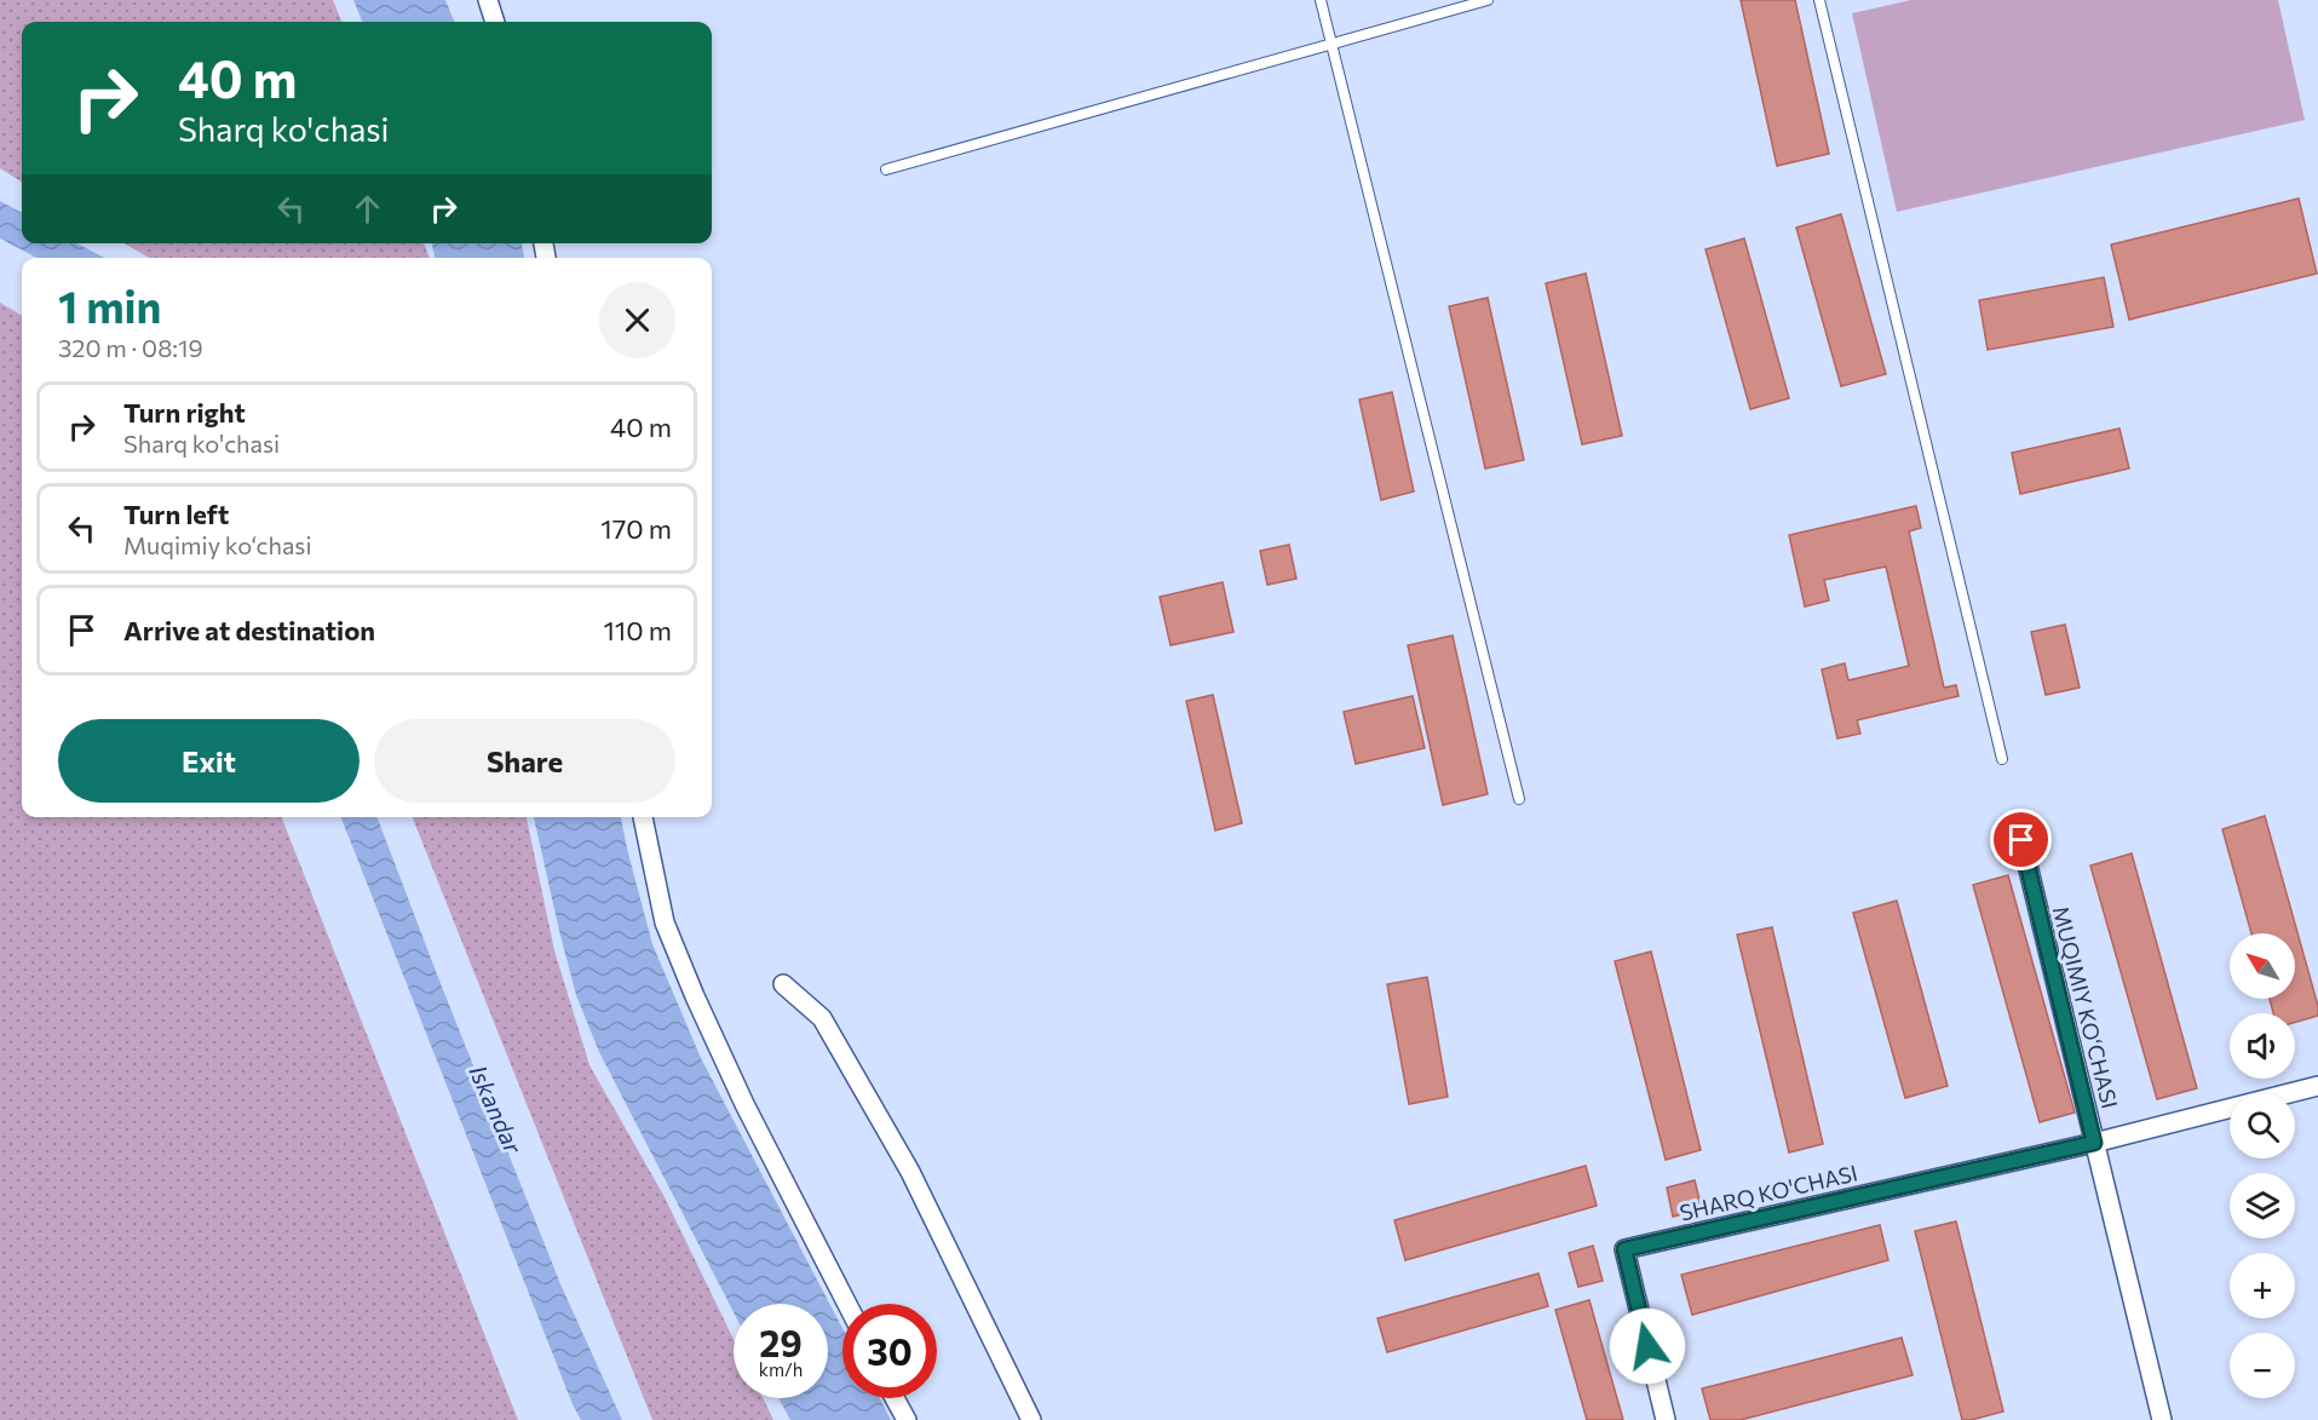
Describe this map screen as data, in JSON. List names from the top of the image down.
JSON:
{
  "streets": {
    "street": ["MUQIMIY KO‘CHASI", "SHARQ KO'CHASI"]
  },
  "crossings": [
    ["MUQIMIY KO‘CHASI", "SHARQ KO'CHASI"]
  ],
  "water": ["Iskandar"],
  "north": "top left",
  "page": {
    "turn": ["40 m", "Sharq ko'chasi"],
    "heading": ["1 min", "320 m · 08:19"],
    "list": [
      {
        "name": "Turn right",
        "note": "Sharq ko'chasi",
        "value": "40 m"
      },
      {
        "name": "Turn left",
        "note": "Muqimiy ko‘chasi",
        "value": "170 m"
      },
      {
        "name": "Arrive at destination",
        "value": "110 m"
      }
    ],
    "buttons": ["Exit", "Share"],
    "map_buttons": ["+", "−"],
    "speed": "29 km/h",
    "limit": "30"
  }
}
